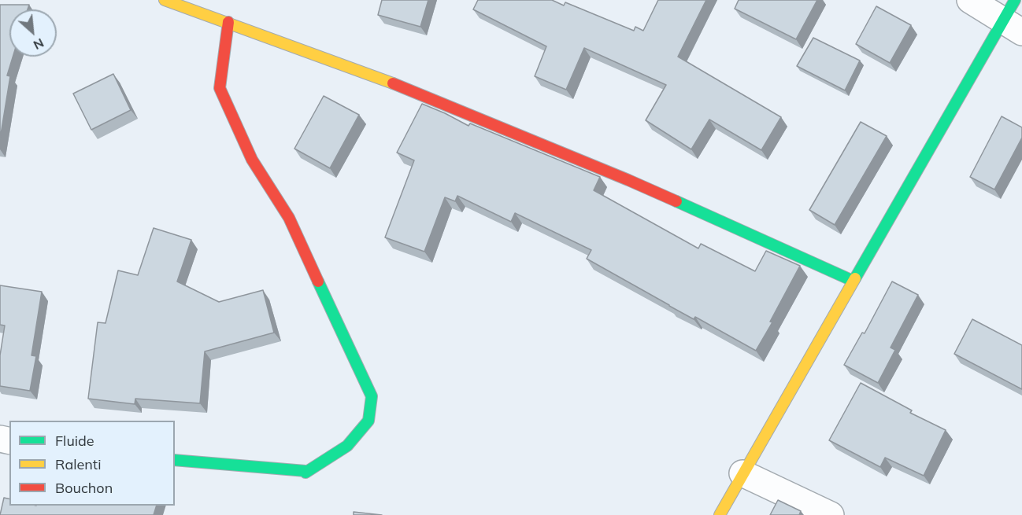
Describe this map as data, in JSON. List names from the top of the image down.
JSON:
{
  "legend": ["Fluide", "Ralenti", "Bouchon"],
  "north": "bottom right"
}
